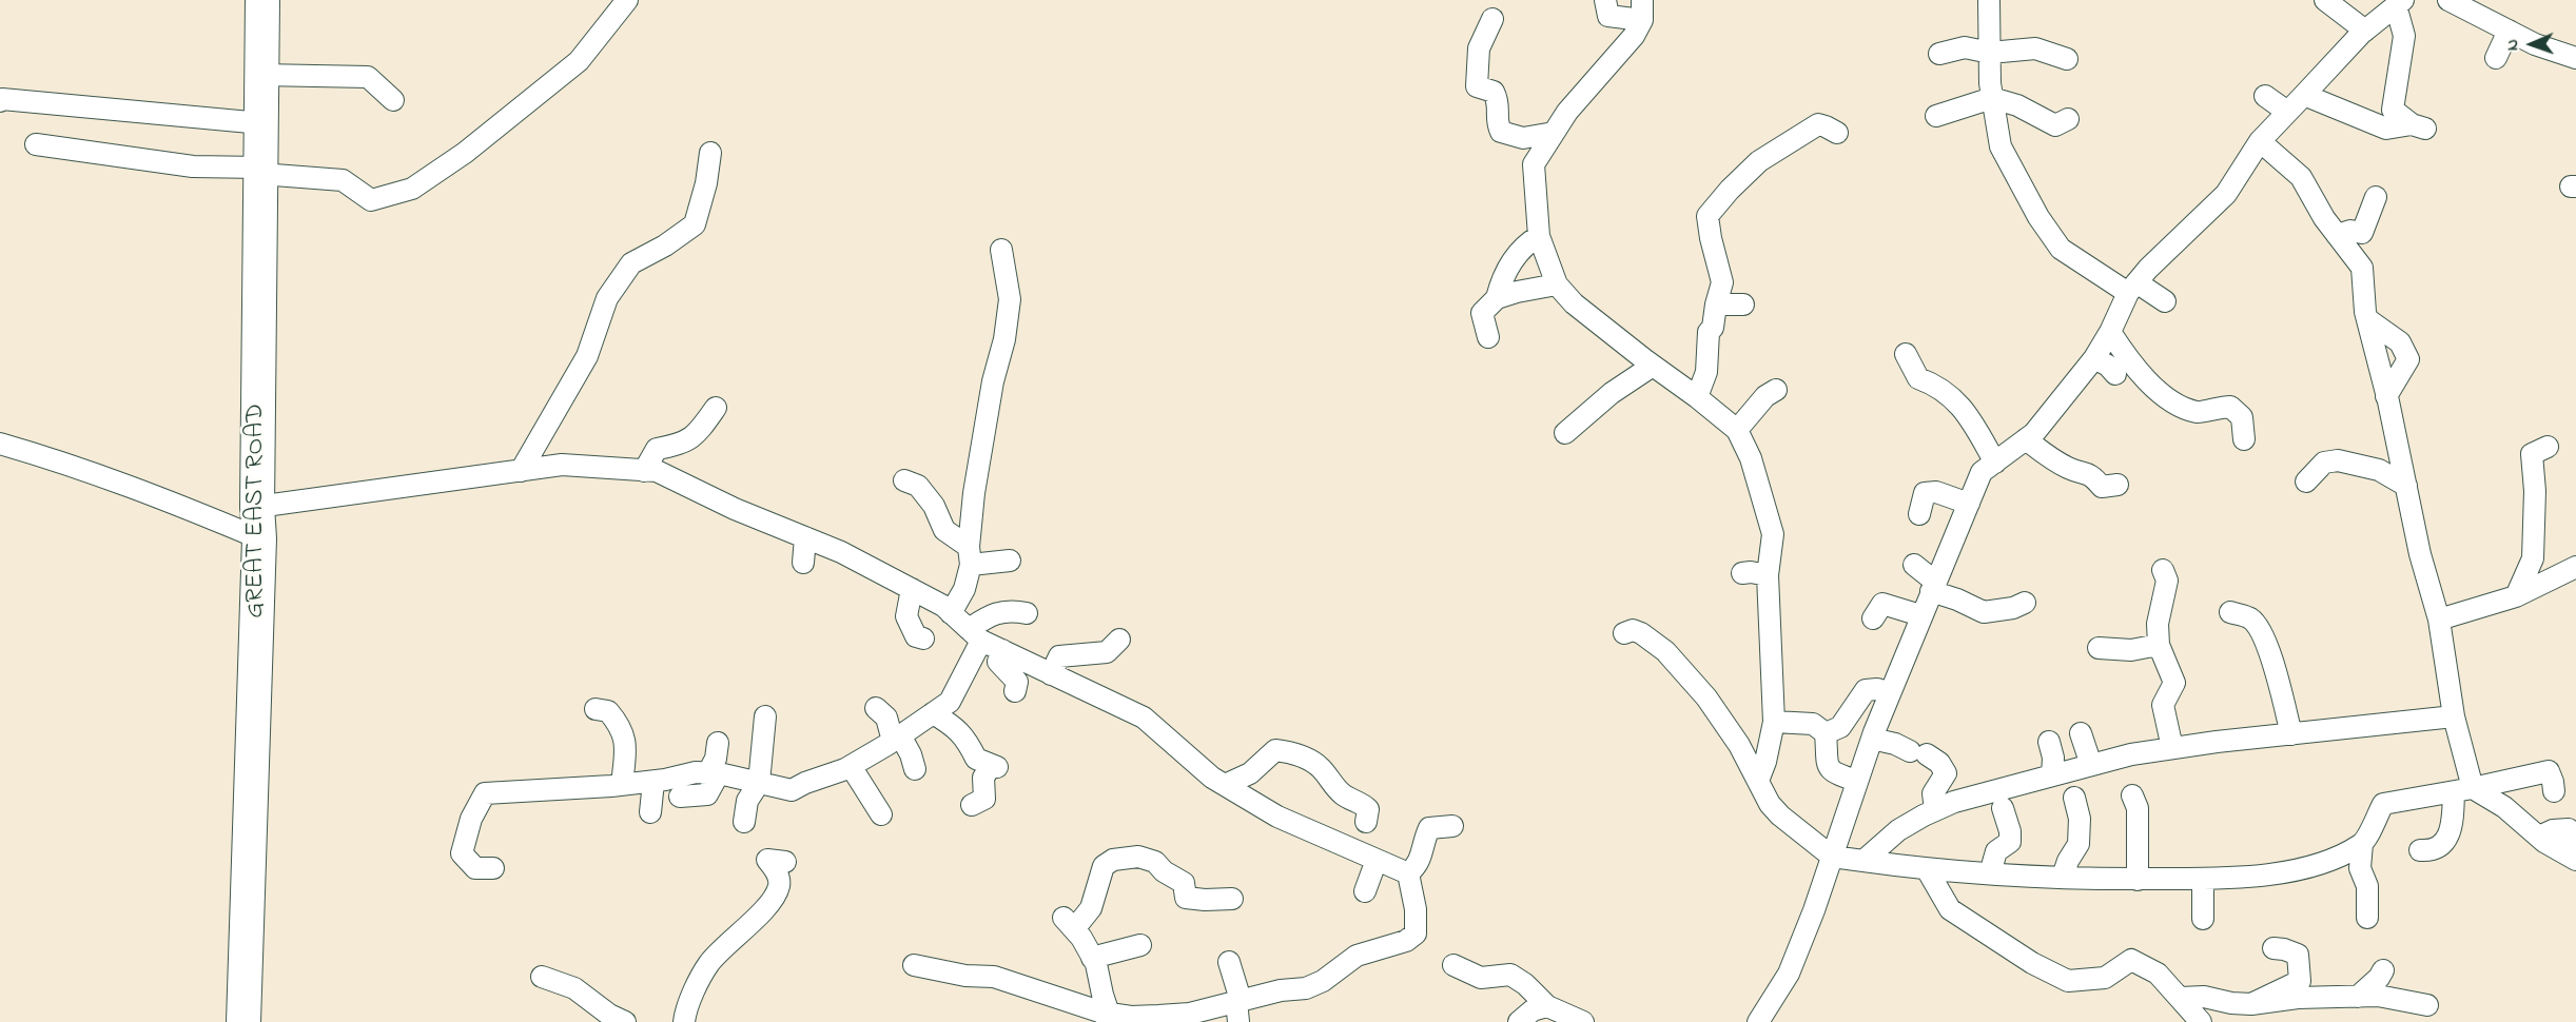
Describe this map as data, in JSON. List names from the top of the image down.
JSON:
{
  "streets": {
    "highway": ["GREAT EAST ROAD"]
  },
  "north": "left"
}
